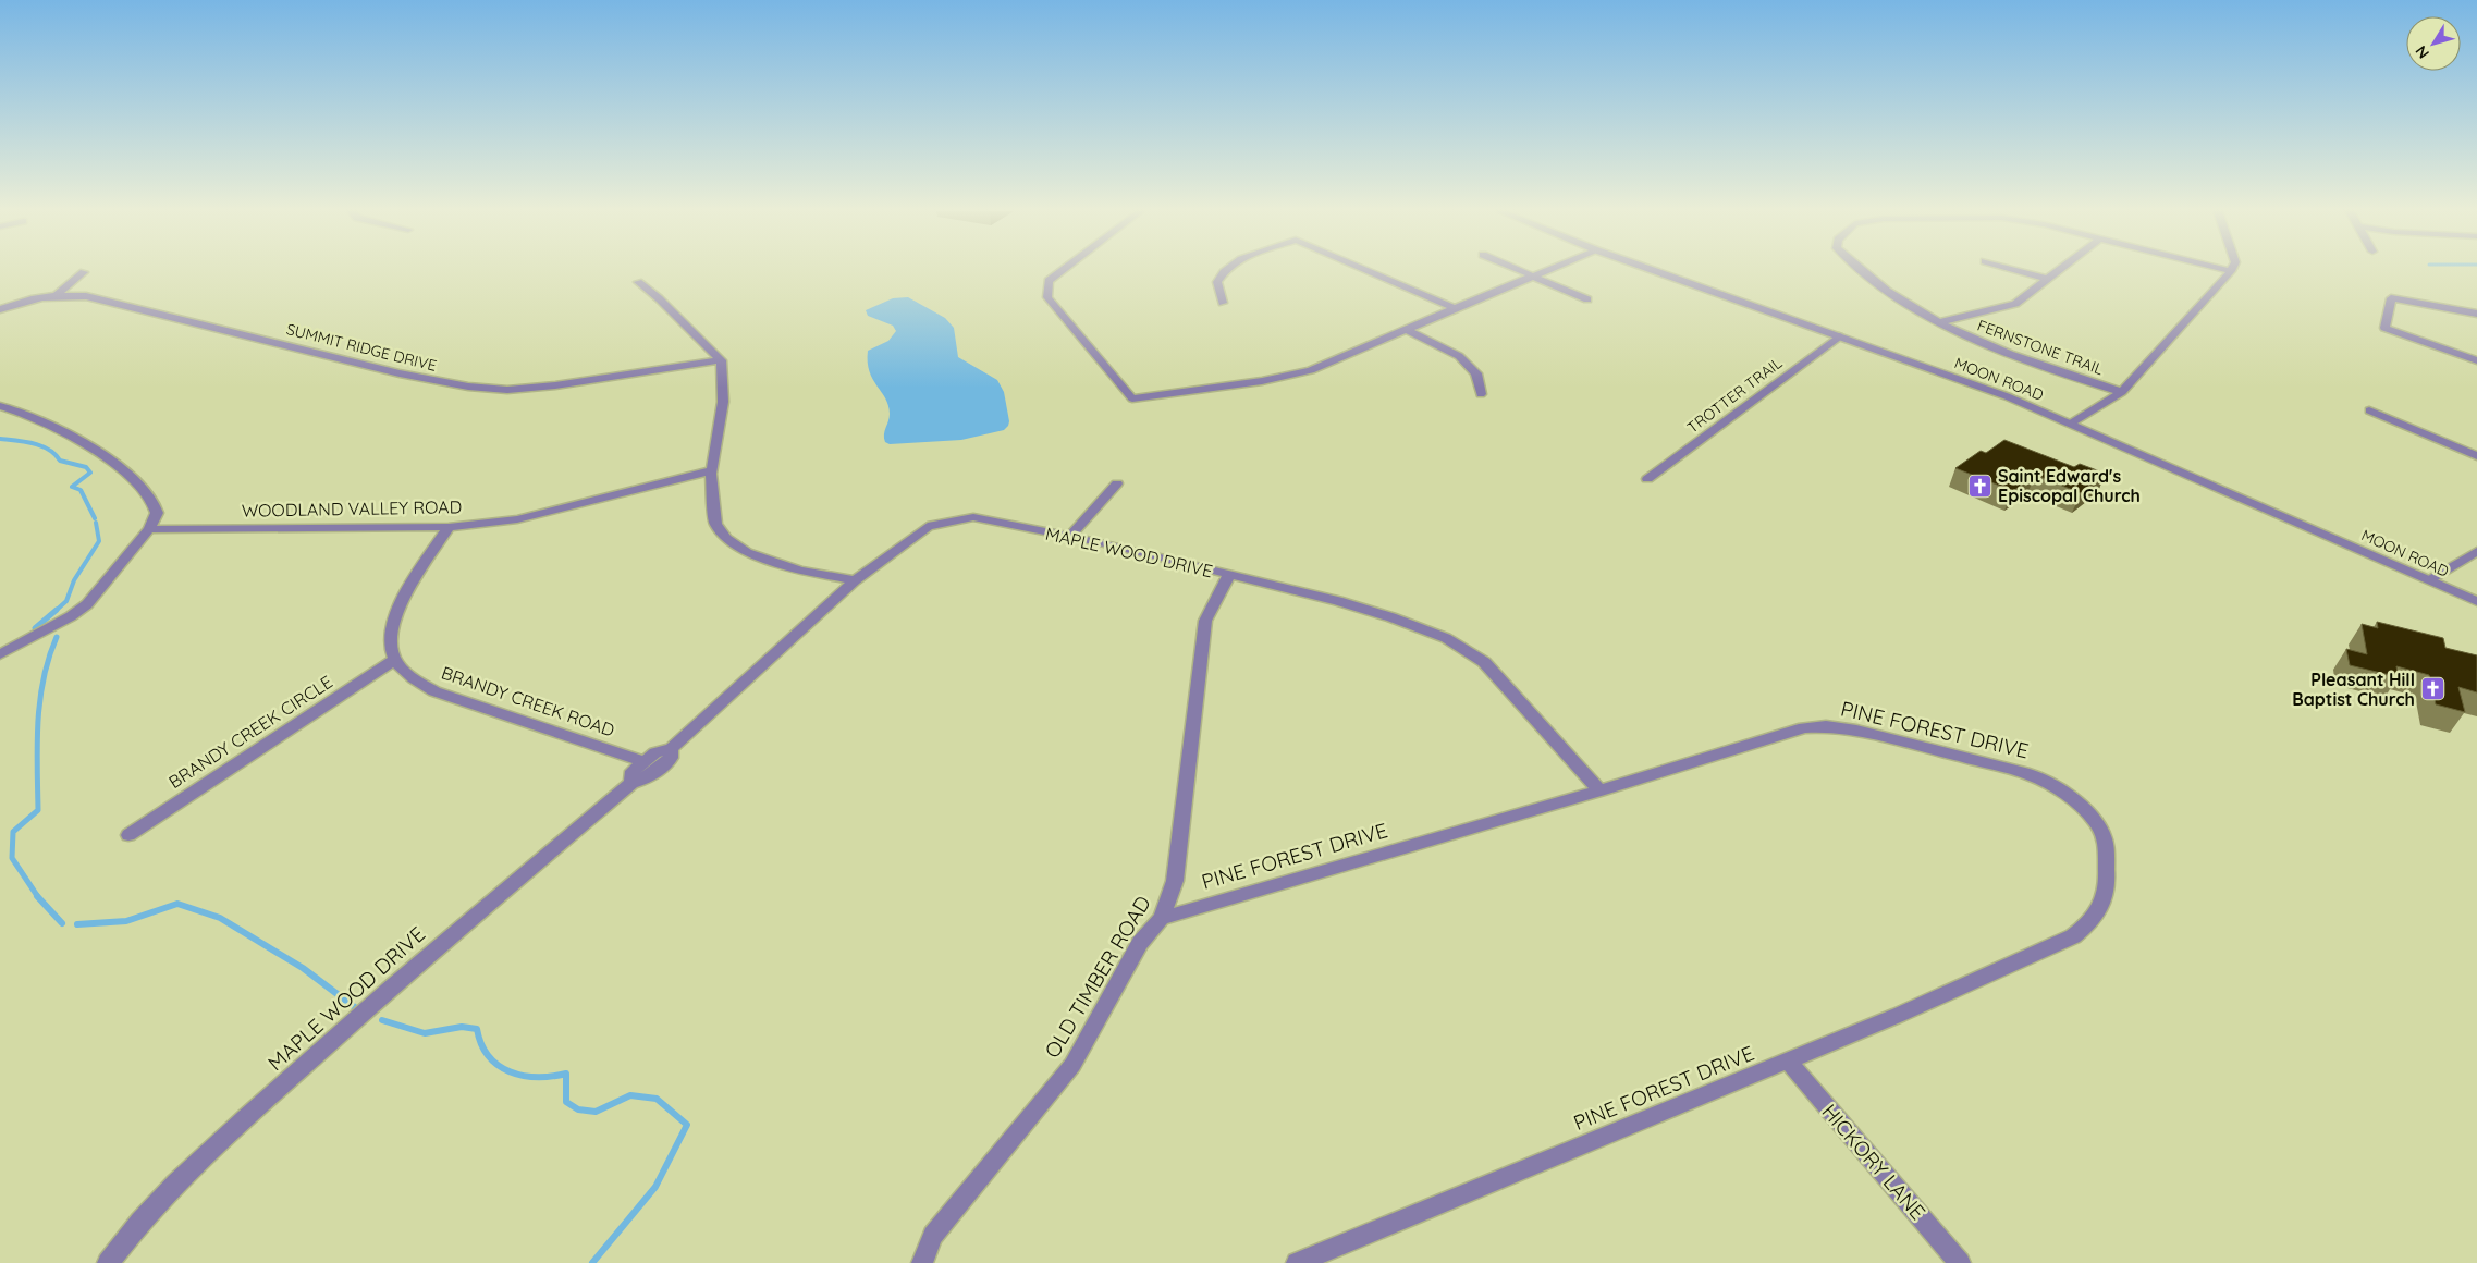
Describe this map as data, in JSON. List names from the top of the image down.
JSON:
{
  "streets": {
    "street": [
      "SUMMIT RIDGE DRIVE",
      "FERNSTONE TRAIL",
      "MOON ROAD",
      "TROTTER TRAIL",
      "WOODLAND VALLEY ROAD",
      "MAPLE WOOD DRIVE",
      "BRANDY CREEK ROAD",
      "PINE FOREST DRIVE",
      "BRANDY CREEK CIRCLE",
      "OLD TIMBER ROAD",
      "HICKORY LANE"
    ]
  },
  "crossings": [
    ["MOON ROAD", "TROTTER TRAIL"],
    ["MAPLE WOOD DRIVE", "BRANDY CREEK ROAD"],
    ["MAPLE WOOD DRIVE", "PINE FOREST DRIVE"],
    ["MAPLE WOOD DRIVE", "OLD TIMBER ROAD"],
    ["BRANDY CREEK ROAD", "BRANDY CREEK CIRCLE"],
    ["PINE FOREST DRIVE", "OLD TIMBER ROAD"],
    ["PINE FOREST DRIVE", "HICKORY LANE"]
  ],
  "places": {
    "church": ["Saint Edward's Episcopal Church", "Pleasant Hill Baptist Church"]
  },
  "north": "bottom left"
}
